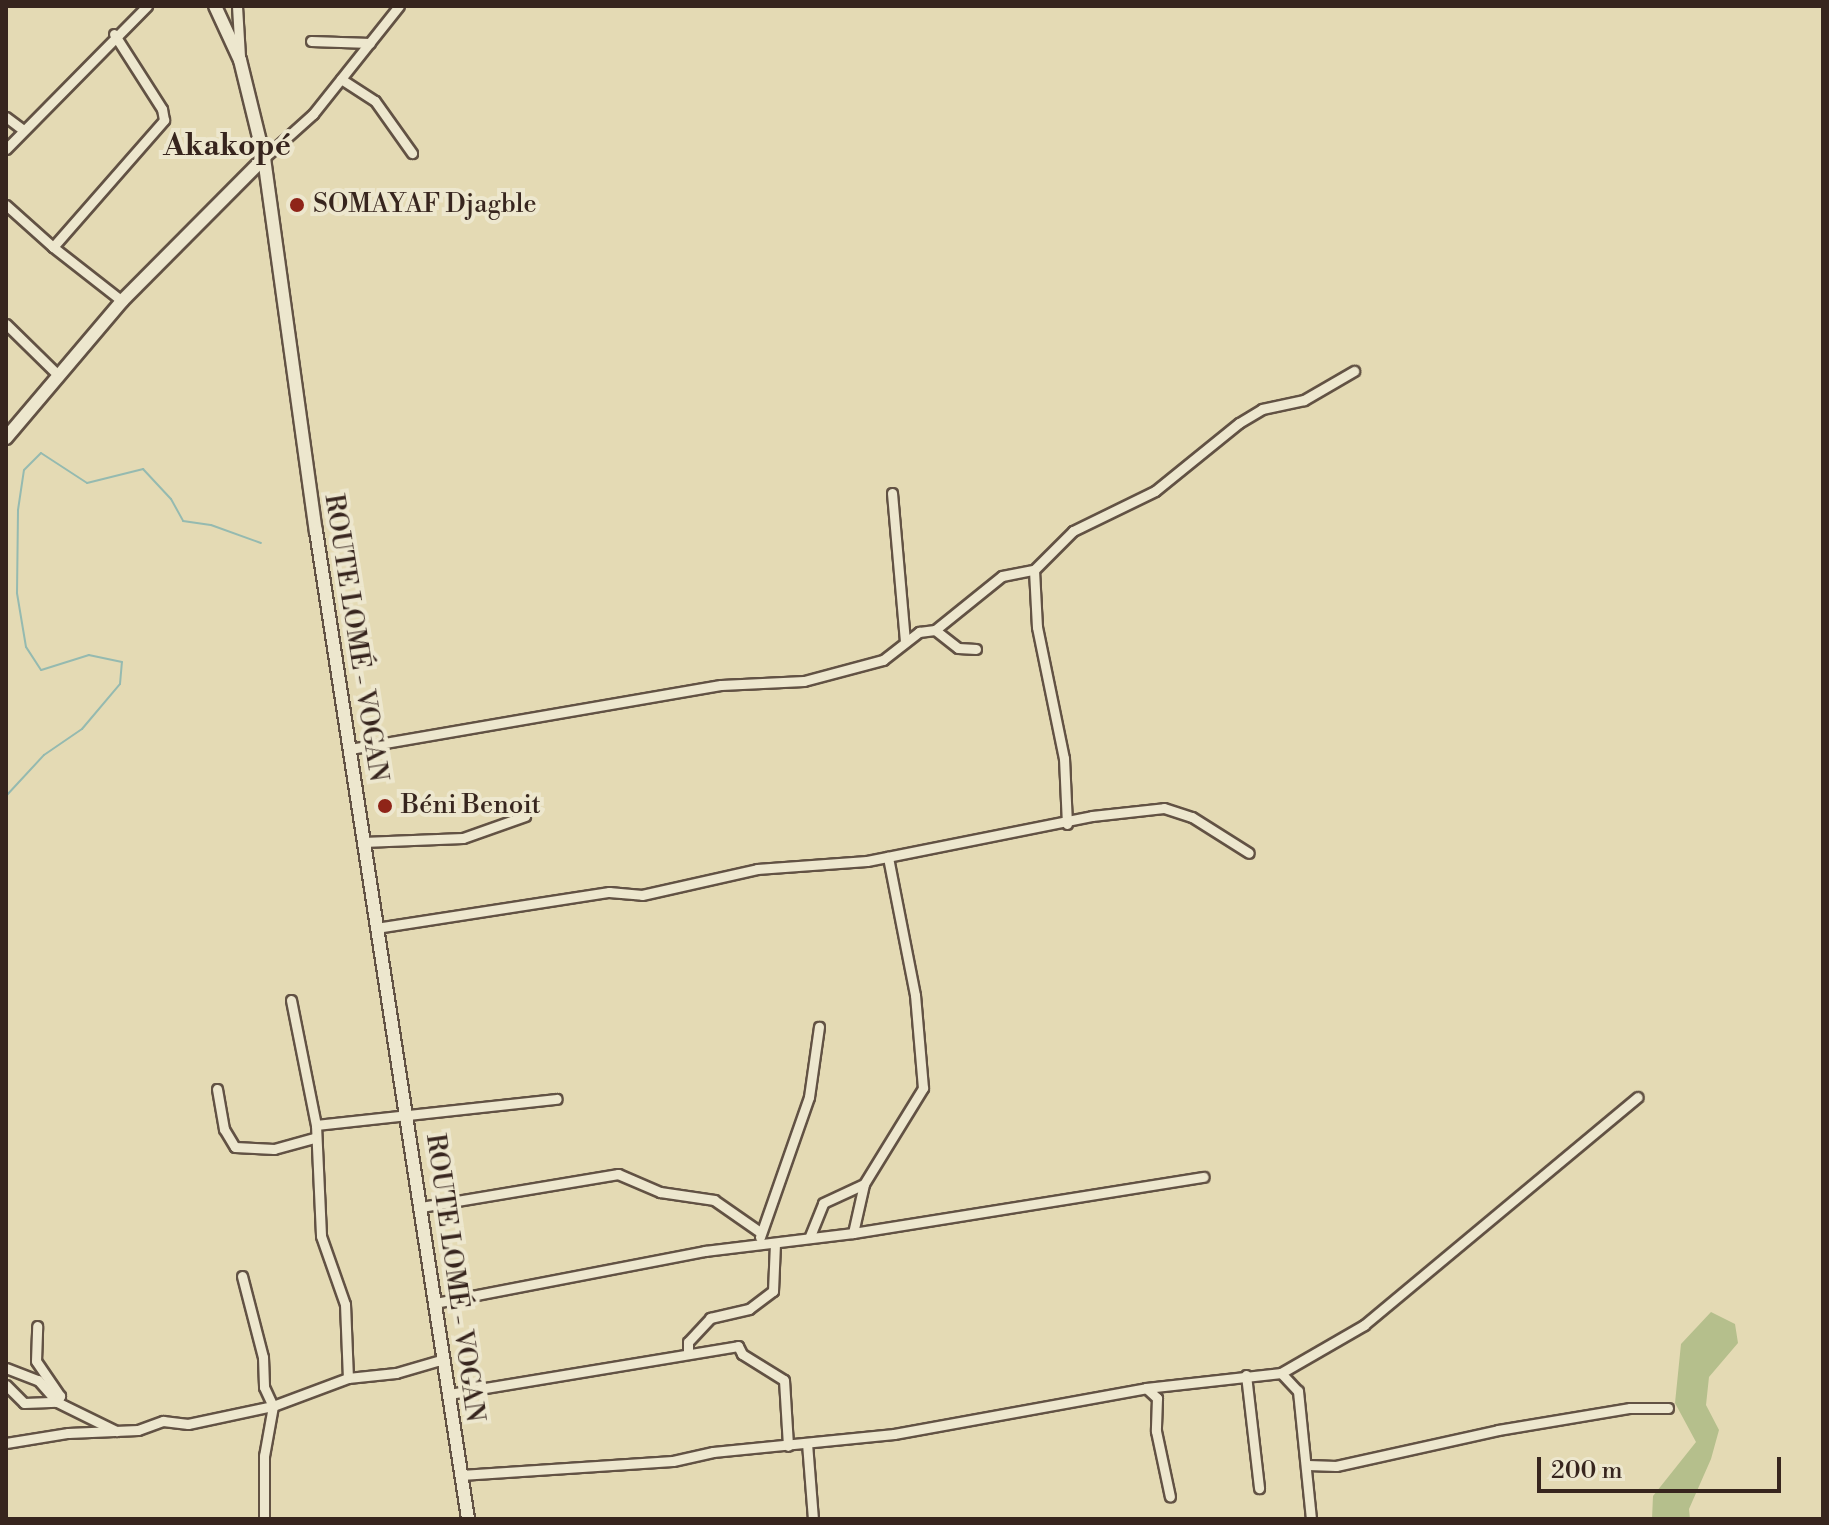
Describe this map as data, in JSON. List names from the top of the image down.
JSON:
{
  "streets": {
    "main road": ["ROUTE LOMÉ - VOGAN"]
  },
  "districts": ["Akakopé"],
  "places": ["SOMAYAF Djagble", "Béni Benoit"],
  "scale_bar": "200 m"
}
